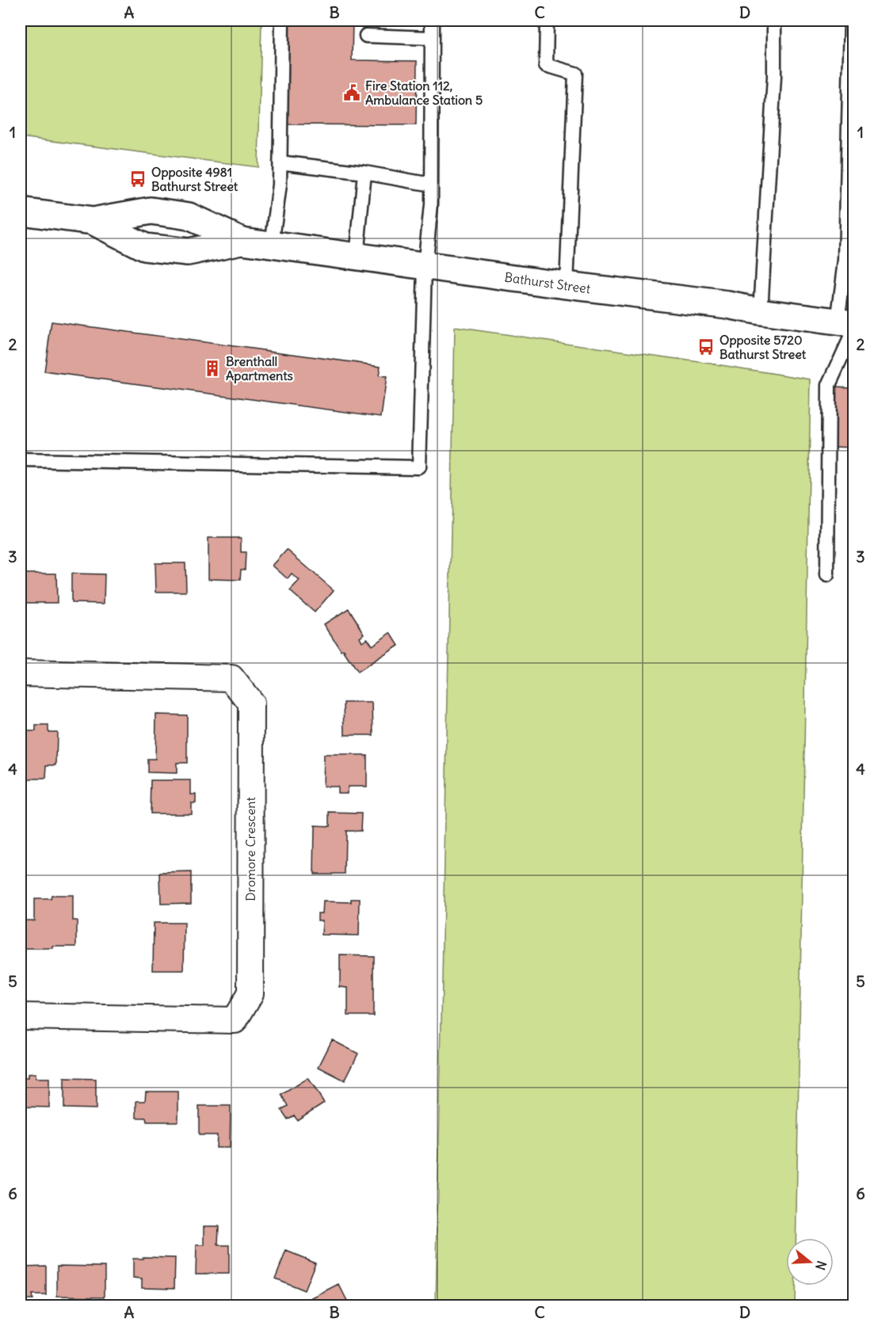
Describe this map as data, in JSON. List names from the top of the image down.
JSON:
{
  "streets": {
    "main road": ["Bathurst Street"],
    "street": ["Dromore Crescent"]
  },
  "places": {
    "public building": ["Fire Station 112, Ambulance Station 5"],
    "bus stop": ["Opposite 4981 Bathurst Street", "Opposite 5720 Bathurst Street"],
    "building": ["Brenthall Apartments"]
  },
  "north": "right",
  "grid": {
    "columns": [
      "A",
      "B",
      "C",
      "D"
    ],
    "rows": [
      "1",
      "2",
      "3",
      "4",
      "5",
      "6"
    ]
  }
}
